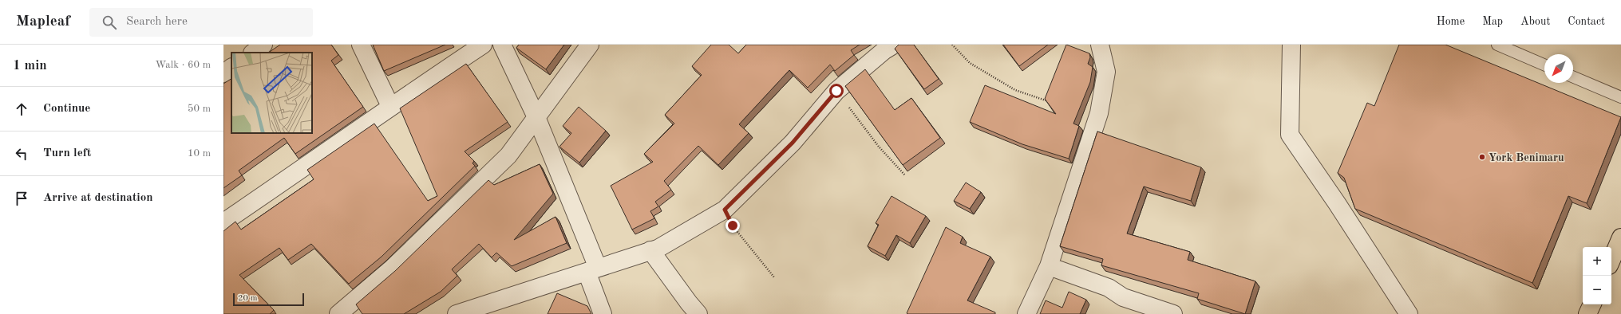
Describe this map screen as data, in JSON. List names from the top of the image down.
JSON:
{
  "places": ["York Benimaru"],
  "scale_bar": "20 m",
  "north": "bottom left",
  "page": {
    "header": "Mapleaf",
    "search": "Search here",
    "nav": [
      "Home",
      "Map",
      "About",
      "Contact"
    ],
    "heading": ["1 min", "Walk · 60 m"],
    "list": [
      ["Continue", "50 m"],
      ["Turn left", "10 m"],
      "Arrive at destination"
    ],
    "map_buttons": ["+", "−"],
    "scale": "20 m"
  }
}
